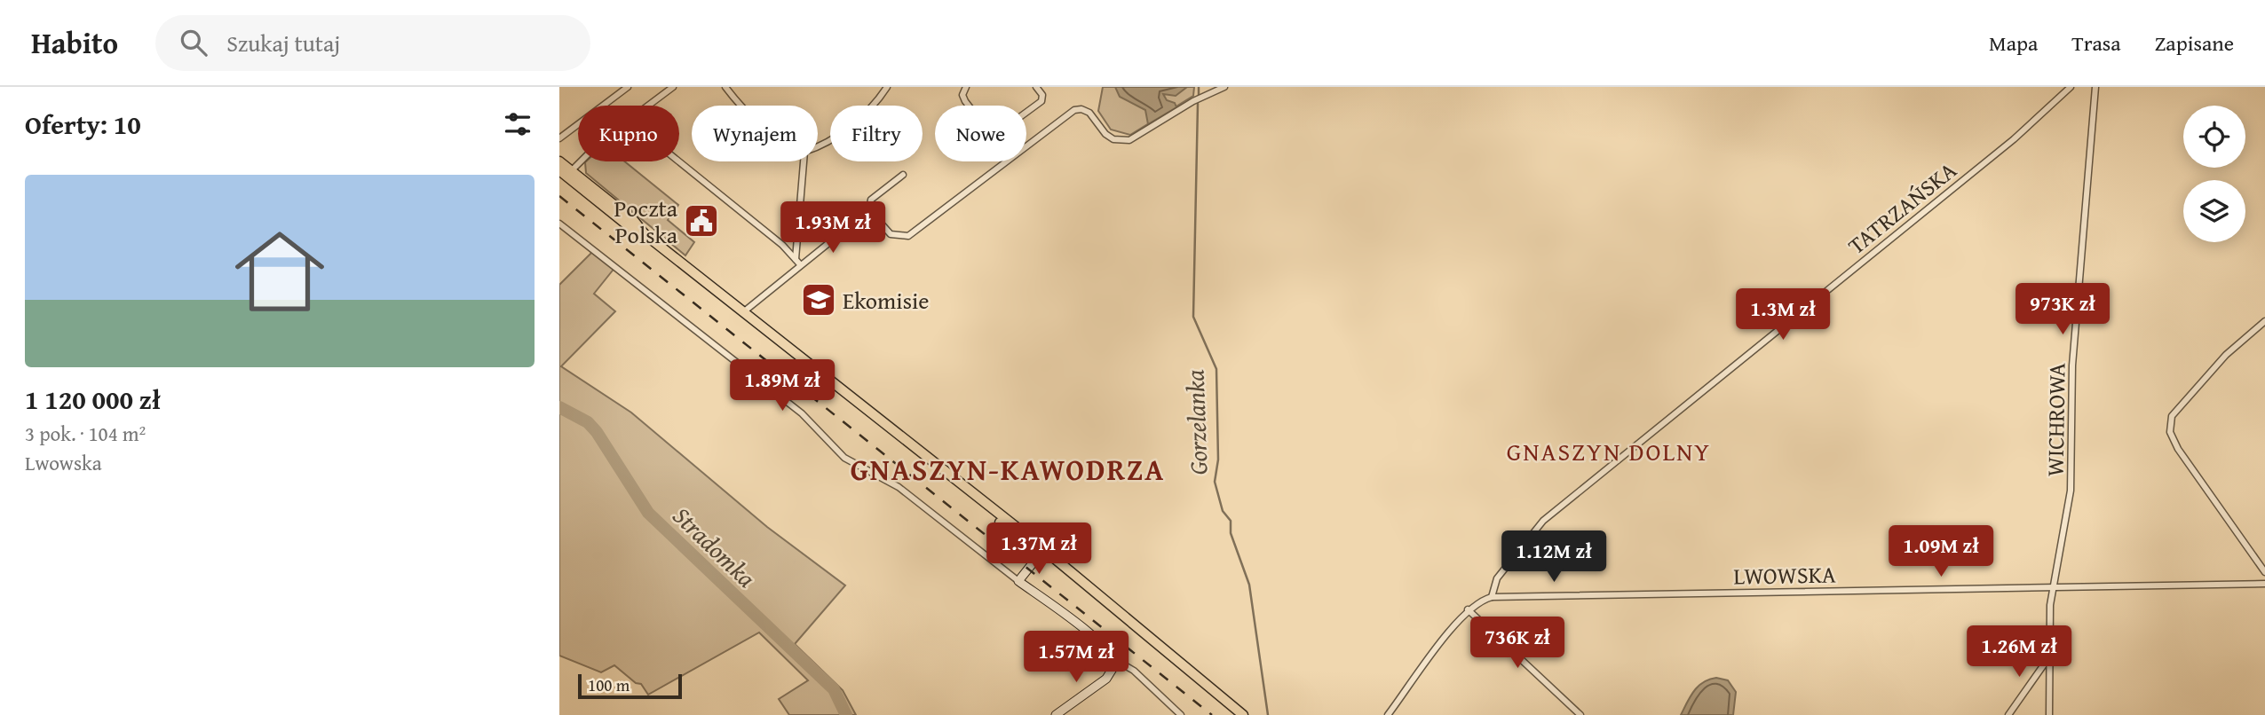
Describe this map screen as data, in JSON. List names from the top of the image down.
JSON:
{
  "streets": {
    "street": ["TATRZAŃSKA", "WICHROWA", "LWOWSKA"]
  },
  "crossings": [
    ["TATRZAŃSKA", "LWOWSKA"],
    ["WICHROWA", "LWOWSKA"]
  ],
  "districts": ["GNASZYN DOLNY", "GNASZYN-KAWODRZA"],
  "water": ["Gorzelanka", "Stradomka"],
  "places": {
    "public building": ["Poczta Polska"],
    "school or university": ["Ekomisie"]
  },
  "scale_bar": "100 m",
  "page": {
    "header": "Habito",
    "search": "Szukaj tutaj",
    "nav": ["Mapa", "Trasa", "Zapisane"],
    "heading": "Oferty: 10",
    "chip": [
      "Kupno",
      "Wynajem",
      "Filtry",
      "Nowe"
    ],
    "list": [
      {
        "name": "1 120 000 zł",
        "note": "3 pok. · 104 m² · Lwowska"
      }
    ],
    "price": [
      "1.93M zł",
      "973K zł",
      "1.3M zł",
      "1.89M zł",
      "1.37M zł",
      "1.09M zł",
      "1.12M zł",
      "736K zł",
      "1.26M zł",
      "1.57M zł"
    ],
    "scale": "100 m"
  }
}
